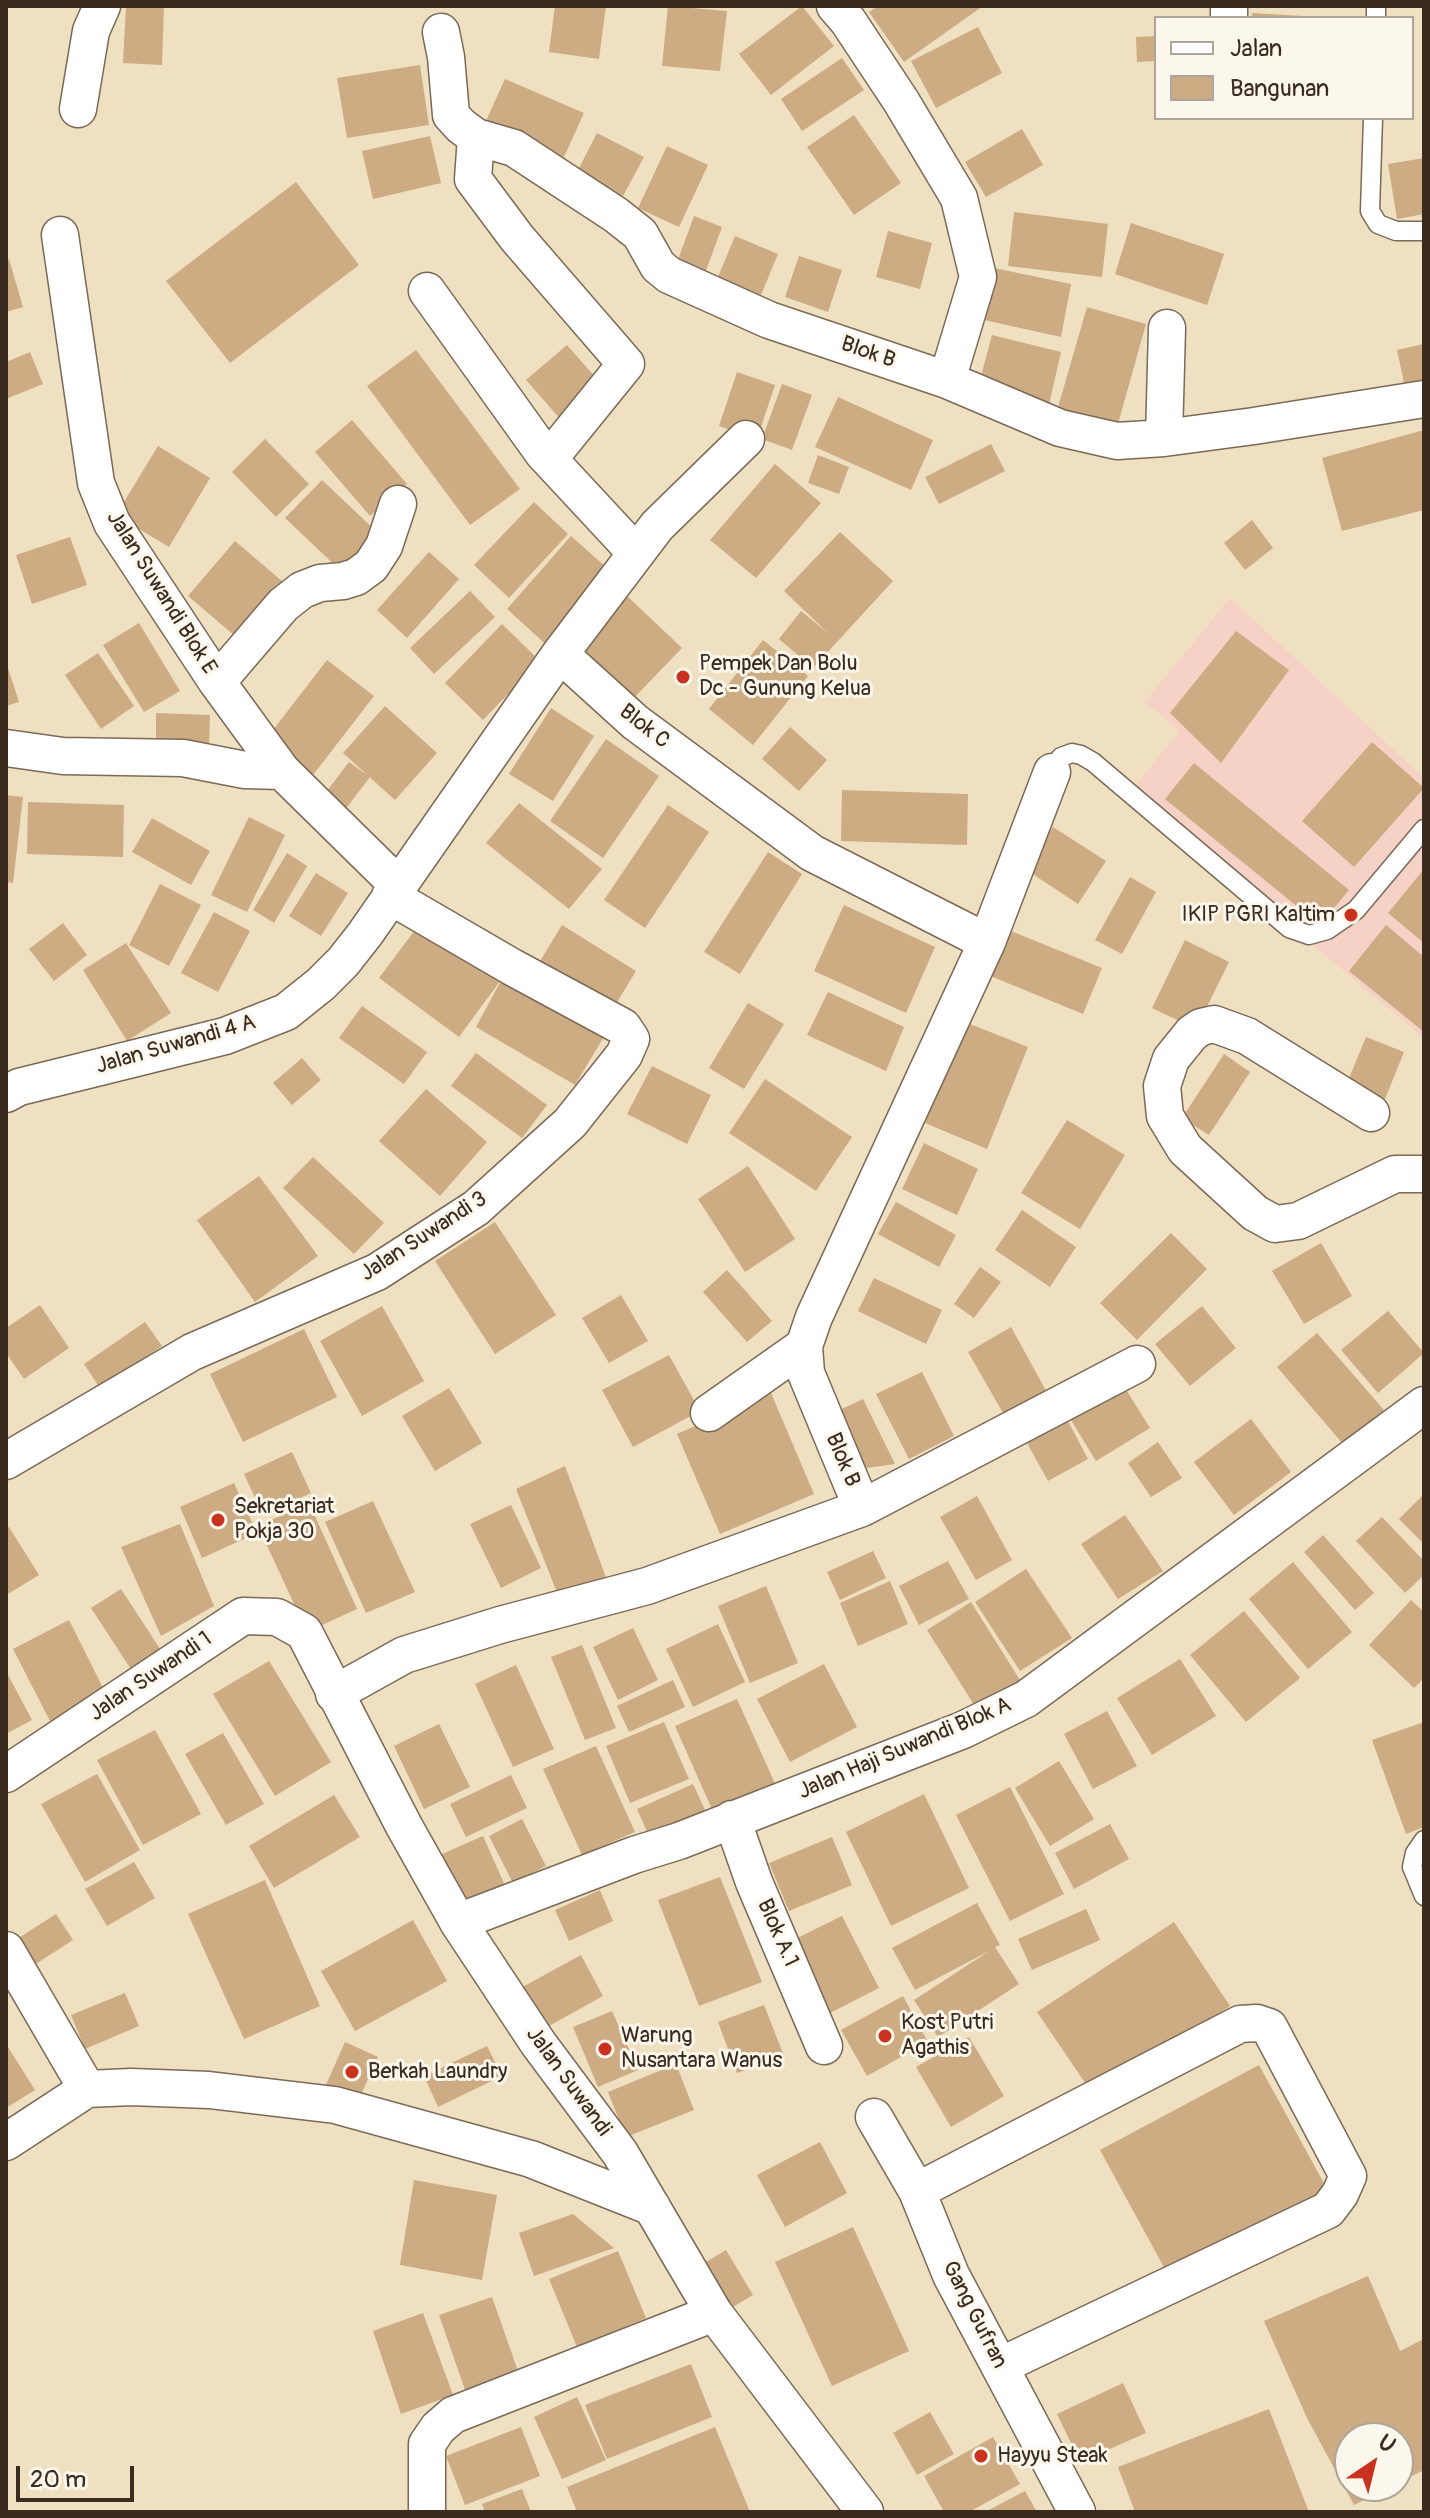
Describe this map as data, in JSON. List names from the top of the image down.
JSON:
{
  "streets": {
    "street": [
      "Blok B",
      "Jalan Suwandi Blok E",
      "Blok C",
      "Jalan Suwandi 4 A",
      "Jalan Suwandi 3",
      "Jalan Suwandi 1",
      "Jalan Haji Suwandi Blok A",
      "Blok A.1",
      "Jalan Suwandi",
      "Gang Gufran"
    ]
  },
  "crossings": [
    ["Blok B", "Jalan Suwandi"],
    ["Jalan Suwandi Blok E", "Jalan Suwandi 4 A"],
    ["Jalan Suwandi Blok E", "Jalan Suwandi 3"],
    ["Jalan Suwandi 4 A", "Jalan Suwandi 3"],
    ["Jalan Suwandi 1", "Jalan Suwandi"],
    ["Jalan Haji Suwandi Blok A", "Blok A.1"],
    ["Jalan Haji Suwandi Blok A", "Jalan Suwandi"]
  ],
  "places": [
    "Pempek Dan Bolu Dc - Gunung Kelua",
    "IKIP PGRI Kaltim",
    "Sekretariat Pokja 30",
    "Kost Putri Agathis",
    "Warung Nusantara Wanus",
    "Berkah Laundry",
    "Hayyu Steak"
  ],
  "legend": ["Jalan", "Bangunan"],
  "scale_bar": "20 m",
  "north": "top right"
}
